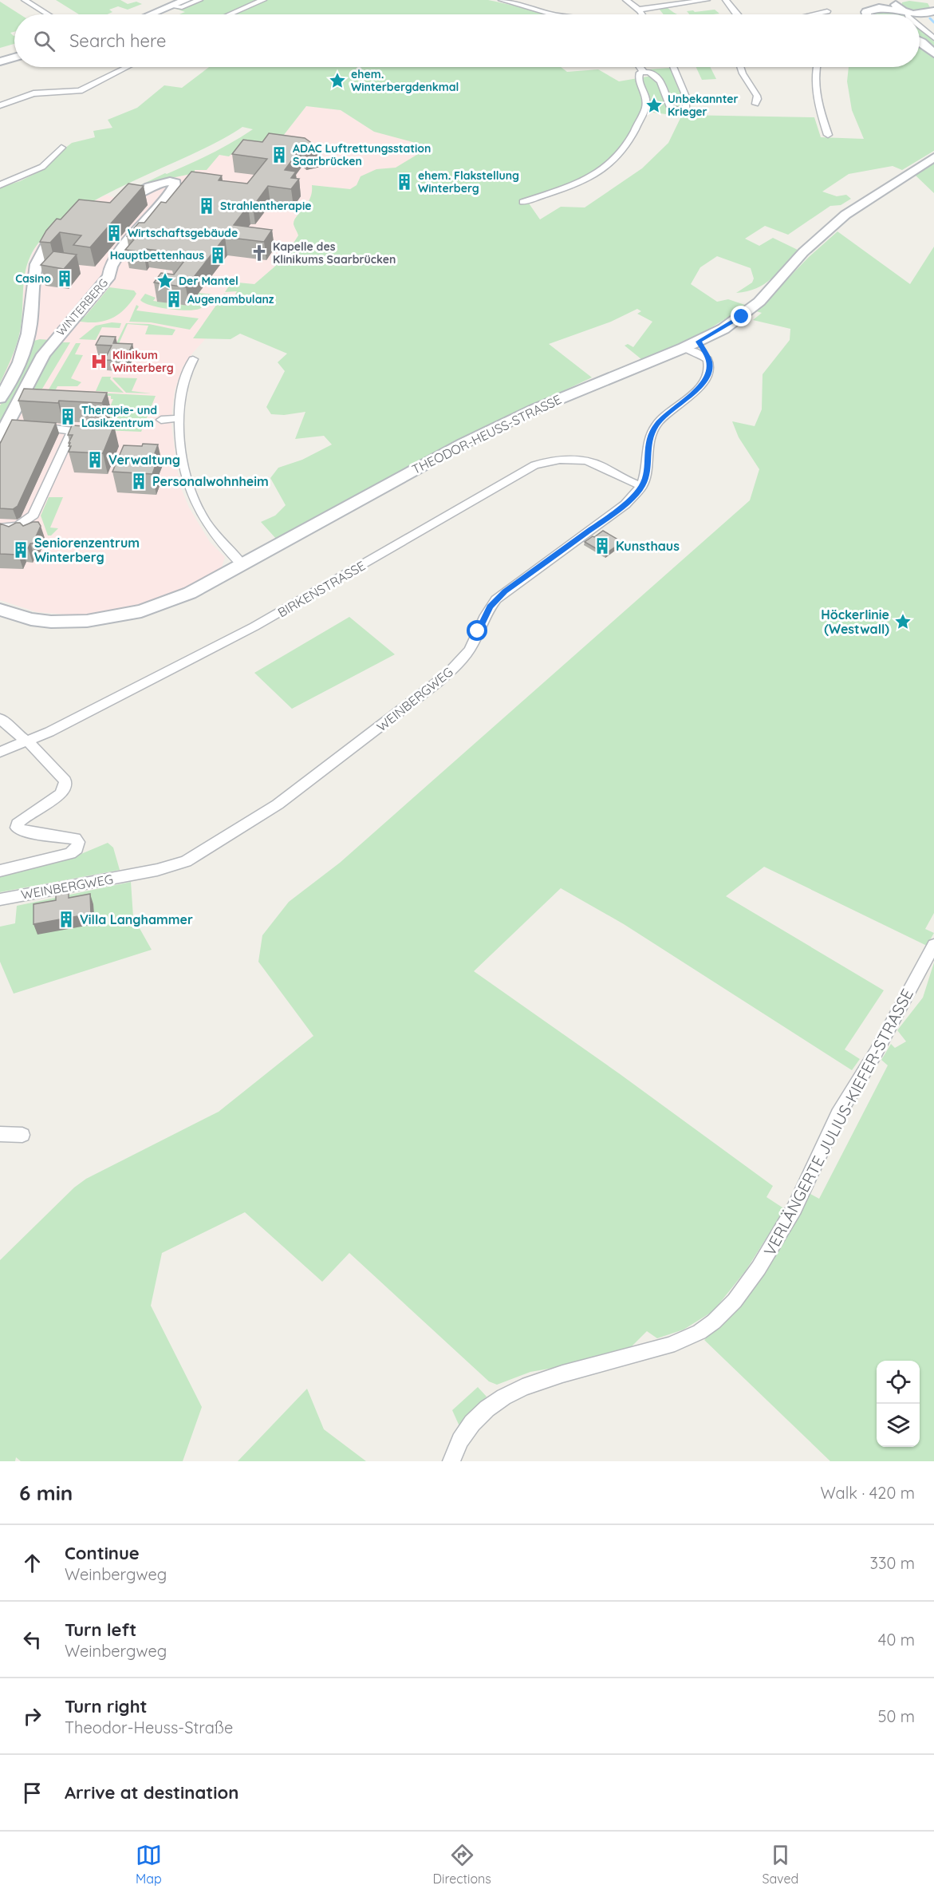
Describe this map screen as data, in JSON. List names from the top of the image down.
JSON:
{
  "streets": {
    "street": [
      "WINTERBERG",
      "THEODOR-HEUSS-STRASSE",
      "BIRKENSTRASSE",
      "WEINBERGWEG",
      "VERLÄNGERTE JULIUS-KIEFER-STRASSE"
    ]
  },
  "crossings": [
    ["BIRKENSTRASSE", "WEINBERGWEG"]
  ],
  "places": {
    "place": [
      "ehem. Winterbergdenkmal",
      "Unbekannter Krieger",
      "Der Mantel",
      "Höckerlinie (Westwall)"
    ],
    "building": [
      "ADAC Luftrettungsstation Saarbrücken",
      "ehem. Flakstellung Winterberg",
      "Strahlentherapie",
      "Wirtschaftsgebäude",
      "Hauptbettenhaus",
      "Casino",
      "Augenambulanz",
      "Therapie- und Lasikzentrum",
      "Verwaltung",
      "Personalwohnheim",
      "Kunsthaus",
      "Seniorenzentrum Winterberg",
      "Villa Langhammer"
    ],
    "church": ["Kapelle des Klinikums Saarbrücken"],
    "hospital": ["Klinikum Winterberg"]
  },
  "page": {
    "search": "Search here",
    "heading": ["6 min", "Walk · 420 m"],
    "list": [
      ["Continue", "Weinbergweg", "330 m"],
      ["Turn left", "Weinbergweg", "40 m"],
      ["Turn right", "Theodor-Heuss-Straße", "50 m"],
      "Arrive at destination"
    ],
    "nav": ["Map", "Directions", "Saved"]
  }
}
